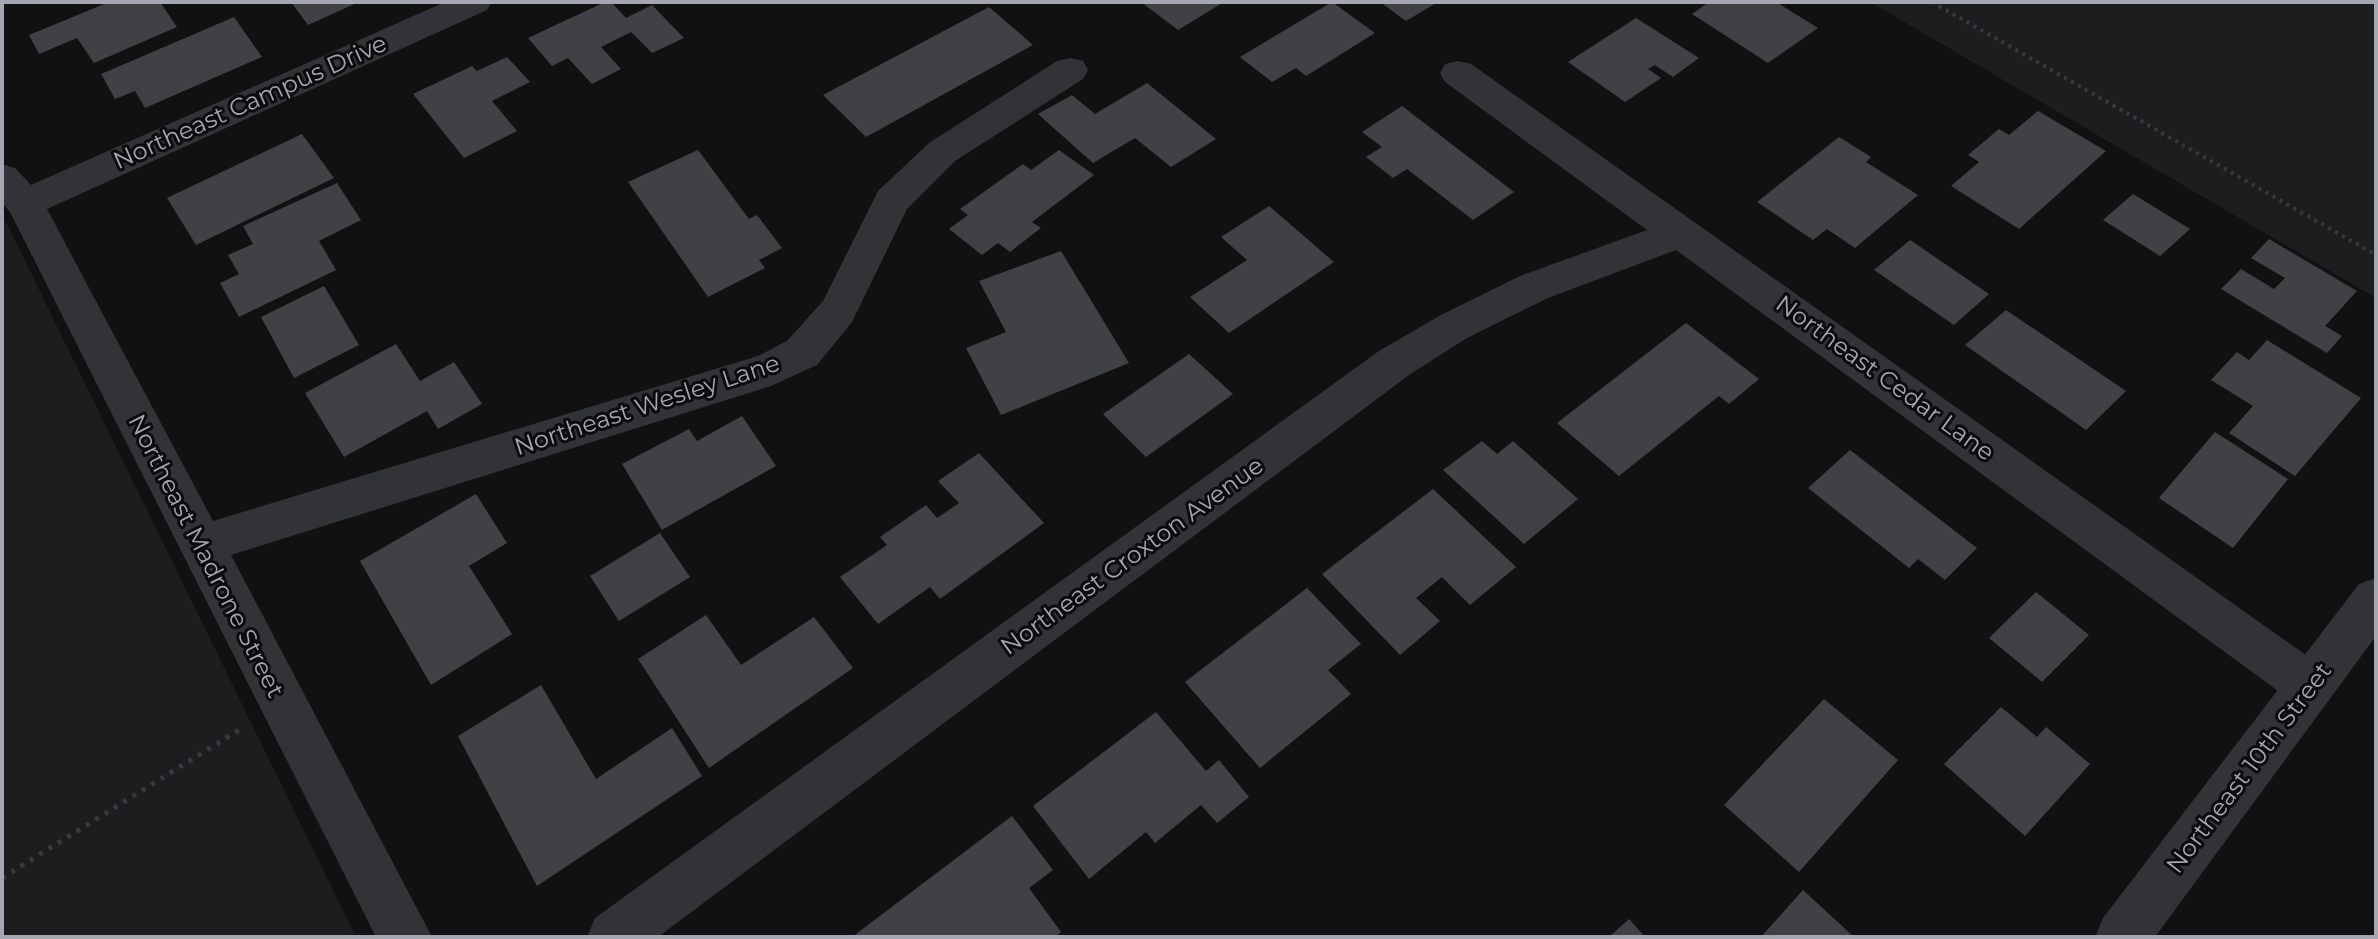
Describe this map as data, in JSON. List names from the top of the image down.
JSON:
{
  "streets": {
    "street": [
      "Northeast Campus Drive",
      "Northeast Cedar Lane",
      "Northeast Wesley Lane",
      "Northeast Madrone Street",
      "Northeast Croxton Avenue",
      "Northeast 10th Street"
    ]
  },
  "crossings": [
    ["Northeast Campus Drive", "Northeast Madrone Street"],
    ["Northeast Cedar Lane", "Northeast Croxton Avenue"],
    ["Northeast Cedar Lane", "Northeast 10th Street"],
    ["Northeast Wesley Lane", "Northeast Madrone Street"]
  ]
}
